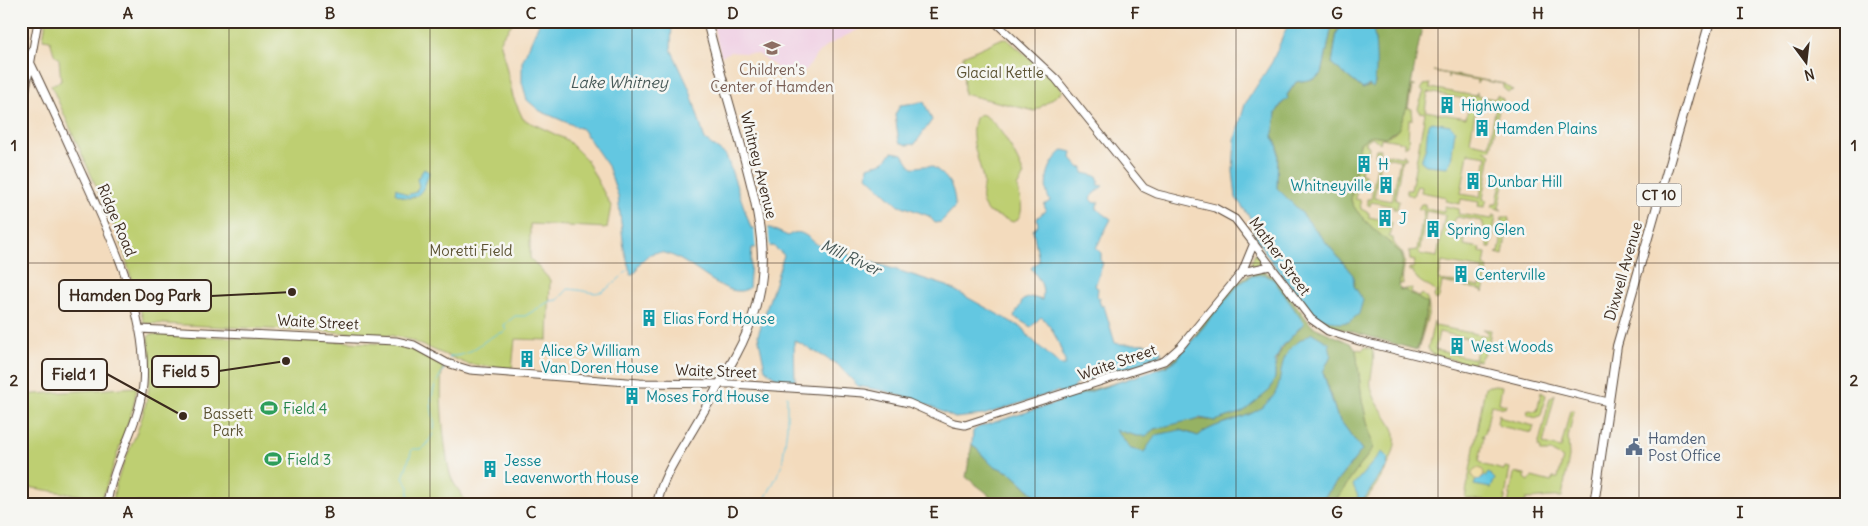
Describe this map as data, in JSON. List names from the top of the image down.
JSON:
{
  "streets": {
    "main road": ["Whitney Avenue", "CT 10", "Dixwell Avenue"],
    "street": ["Ridge Road", "Mather Street", "Waite Street"]
  },
  "crossings": [
    ["Whitney Avenue", "Waite Street"],
    ["Ridge Road", "Waite Street"],
    ["Mather Street", "Dixwell Avenue"],
    ["Mather Street", "Waite Street"]
  ],
  "water": ["Lake Whitney", "Mill River"],
  "parks": ["Glacial Kettle", "Moretti Field", "Bassett Park"],
  "places": {
    "school or university": ["Children's Center of Hamden"],
    "building": [
      "Highwood",
      "Hamden Plains",
      "H",
      "Dunbar Hill",
      "Whitneyville",
      "J",
      "Spring Glen",
      "Centerville",
      "Elias Ford House",
      "West Woods",
      "Alice & William Van Doren House",
      "Moses Ford House",
      "Jesse Leavenworth House"
    ],
    "other": ["Hamden Dog Park", "Field 5", "Field 1"],
    "sports": ["Field 4", "Field 3"],
    "public building": ["Hamden Post Office"]
  },
  "north": "bottom",
  "grid": {
    "columns": [
      "A",
      "B",
      "C",
      "D",
      "E",
      "F",
      "G",
      "H",
      "I"
    ],
    "rows": ["1", "2"]
  }
}
